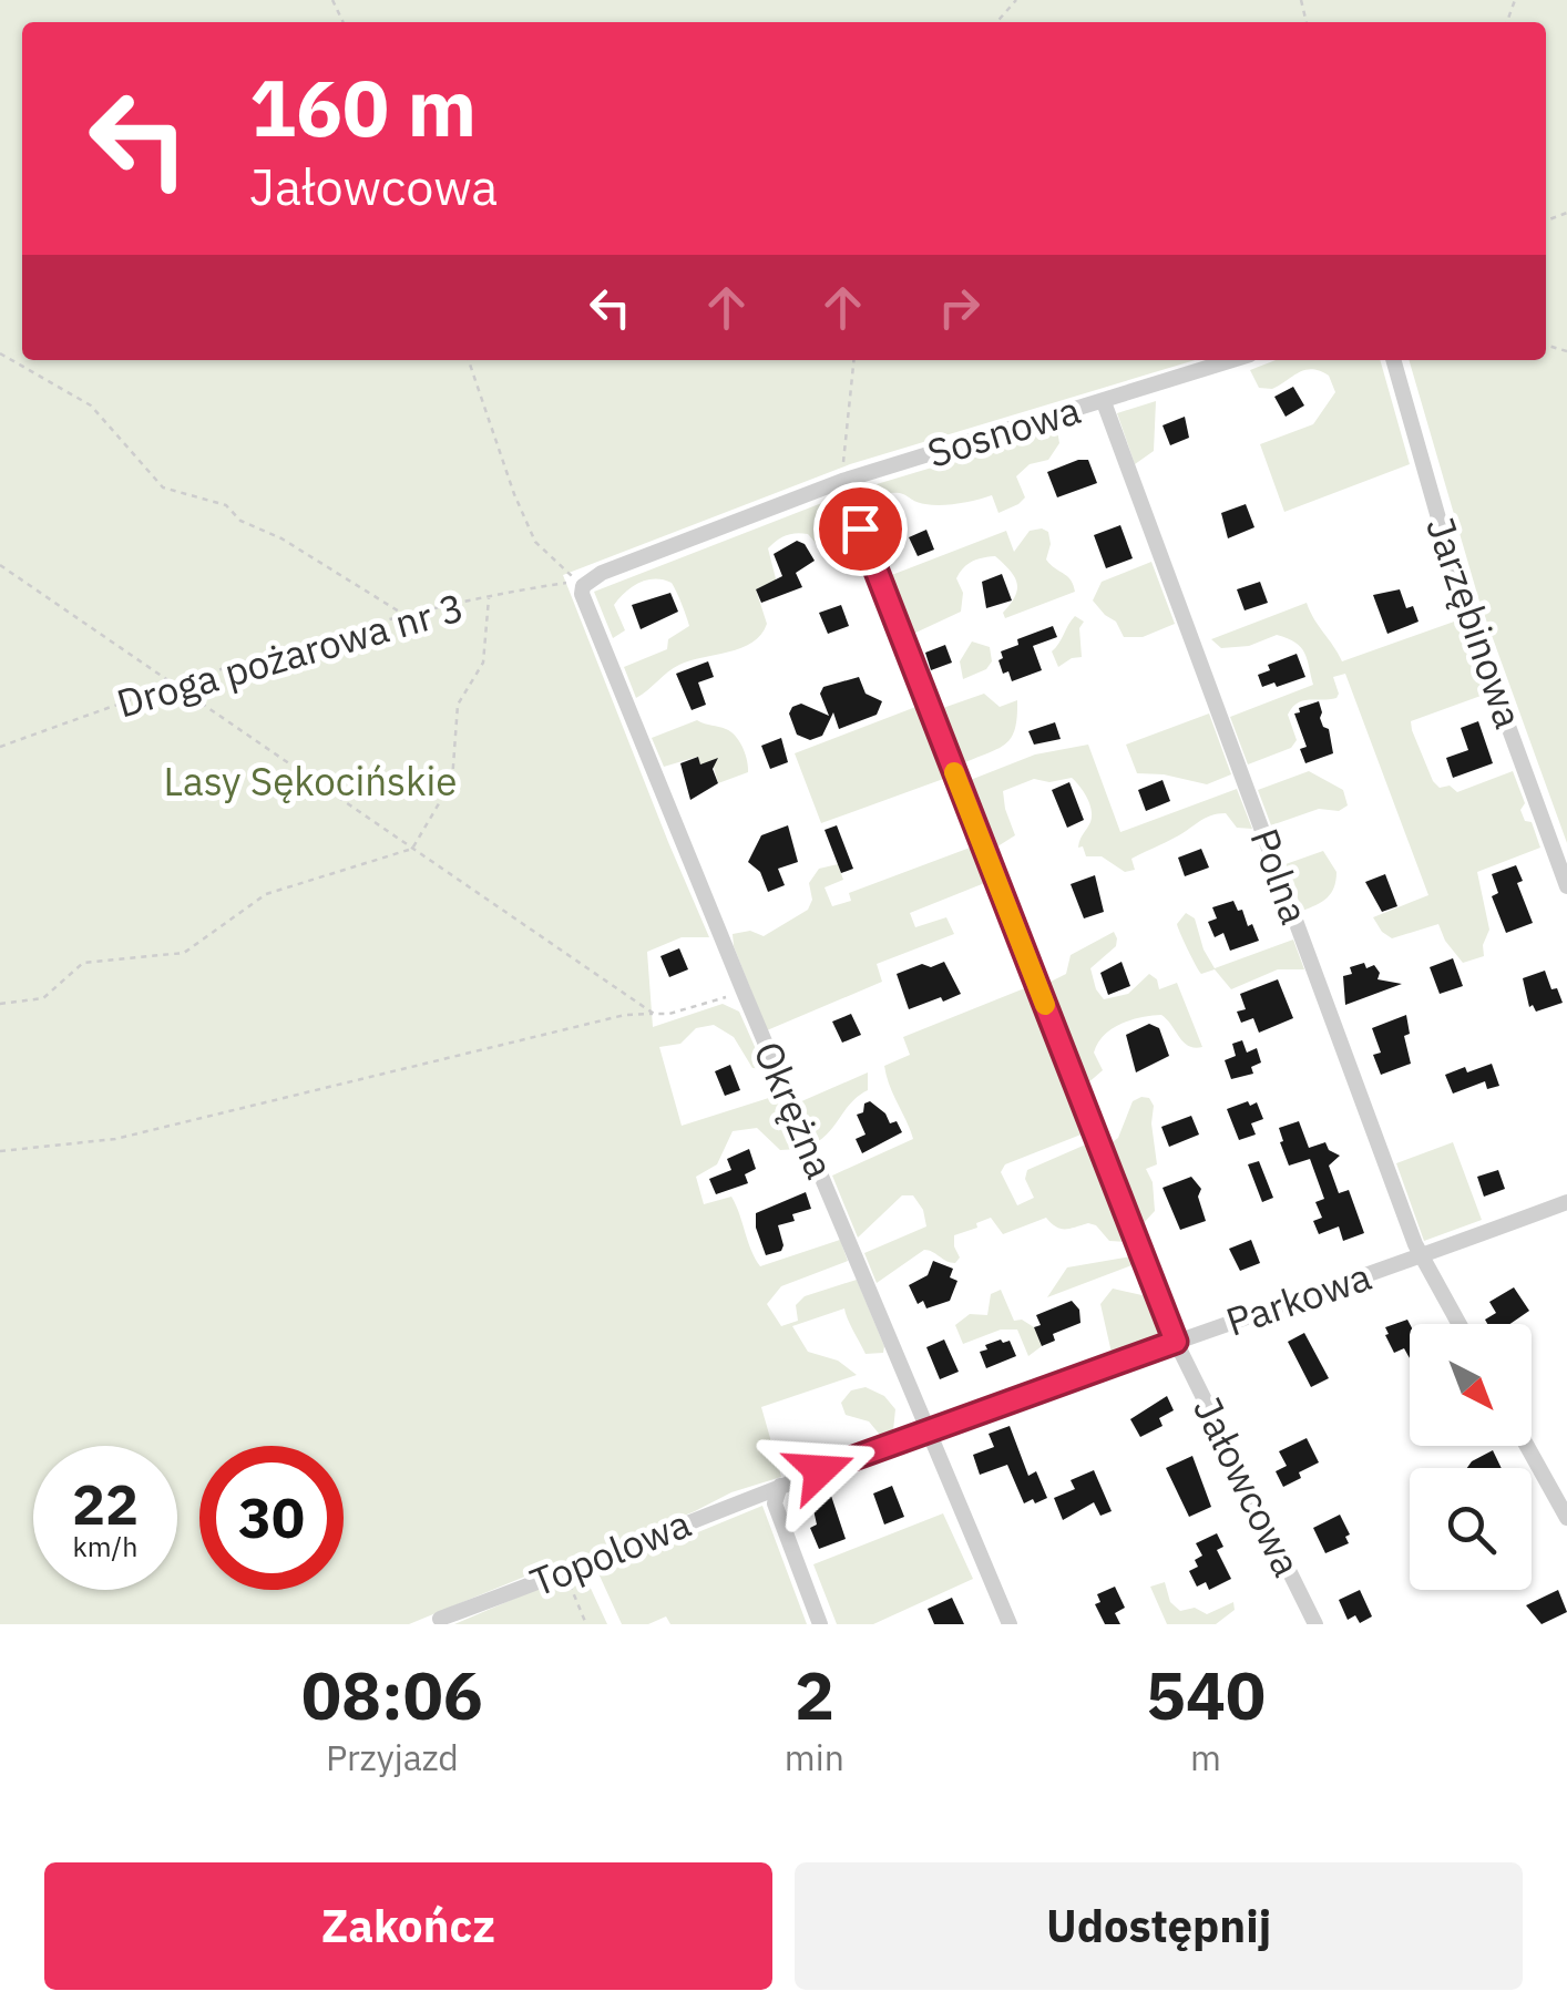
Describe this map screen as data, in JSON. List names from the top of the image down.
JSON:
{
  "streets": {
    "street": [
      "Sosnowa",
      "Jarzębinowa",
      "Polna",
      "Okrężna",
      "Parkowa",
      "Jałowcowa",
      "Topolowa"
    ],
    "path": ["Droga pożarowa nr 3"]
  },
  "crossings": [
    ["Sosnowa", "Droga pożarowa nr 3"],
    ["Sosnowa", "Polna"],
    ["Sosnowa", "Okrężna"],
    ["Sosnowa", "Jałowcowa"],
    ["Droga pożarowa nr 3", "Okrężna"],
    ["Polna", "Parkowa"],
    ["Okrężna", "Parkowa"],
    ["Parkowa", "Jałowcowa"],
    ["Parkowa", "Topolowa"]
  ],
  "parks": ["Lasy Sękocińskie"],
  "north": "bottom right",
  "page": {
    "turn": ["160 m", "Jałowcowa"],
    "speed": "22 km/h",
    "limit": "30",
    "eta": [
      "08:06",
      "Przyjazd",
      "2",
      "min",
      "540",
      "m"
    ],
    "buttons": ["Zakończ", "Udostępnij"]
  }
}
